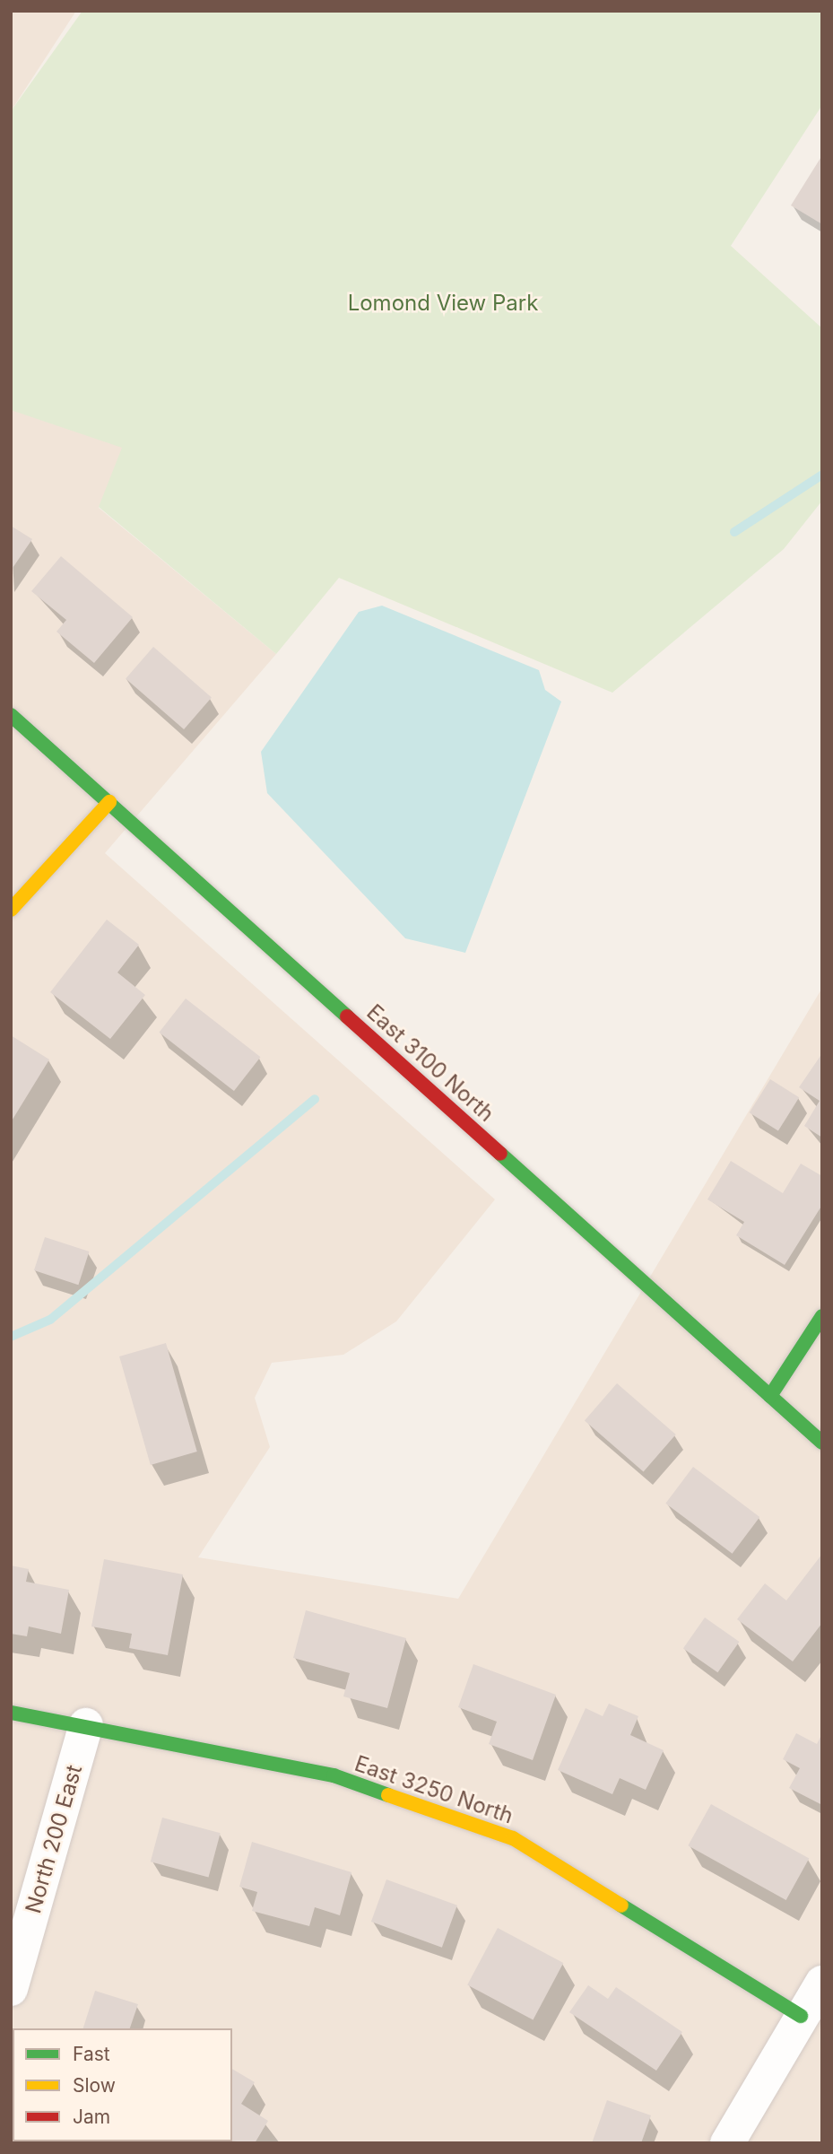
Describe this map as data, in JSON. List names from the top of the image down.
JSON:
{
  "streets": {
    "street": ["East 3100 North", "East 3250 North", "North 200 East"]
  },
  "crossings": [
    ["East 3250 North", "North 200 East"]
  ],
  "parks": ["Lomond View Park"],
  "legend": ["Fast", "Slow", "Jam"]
}
